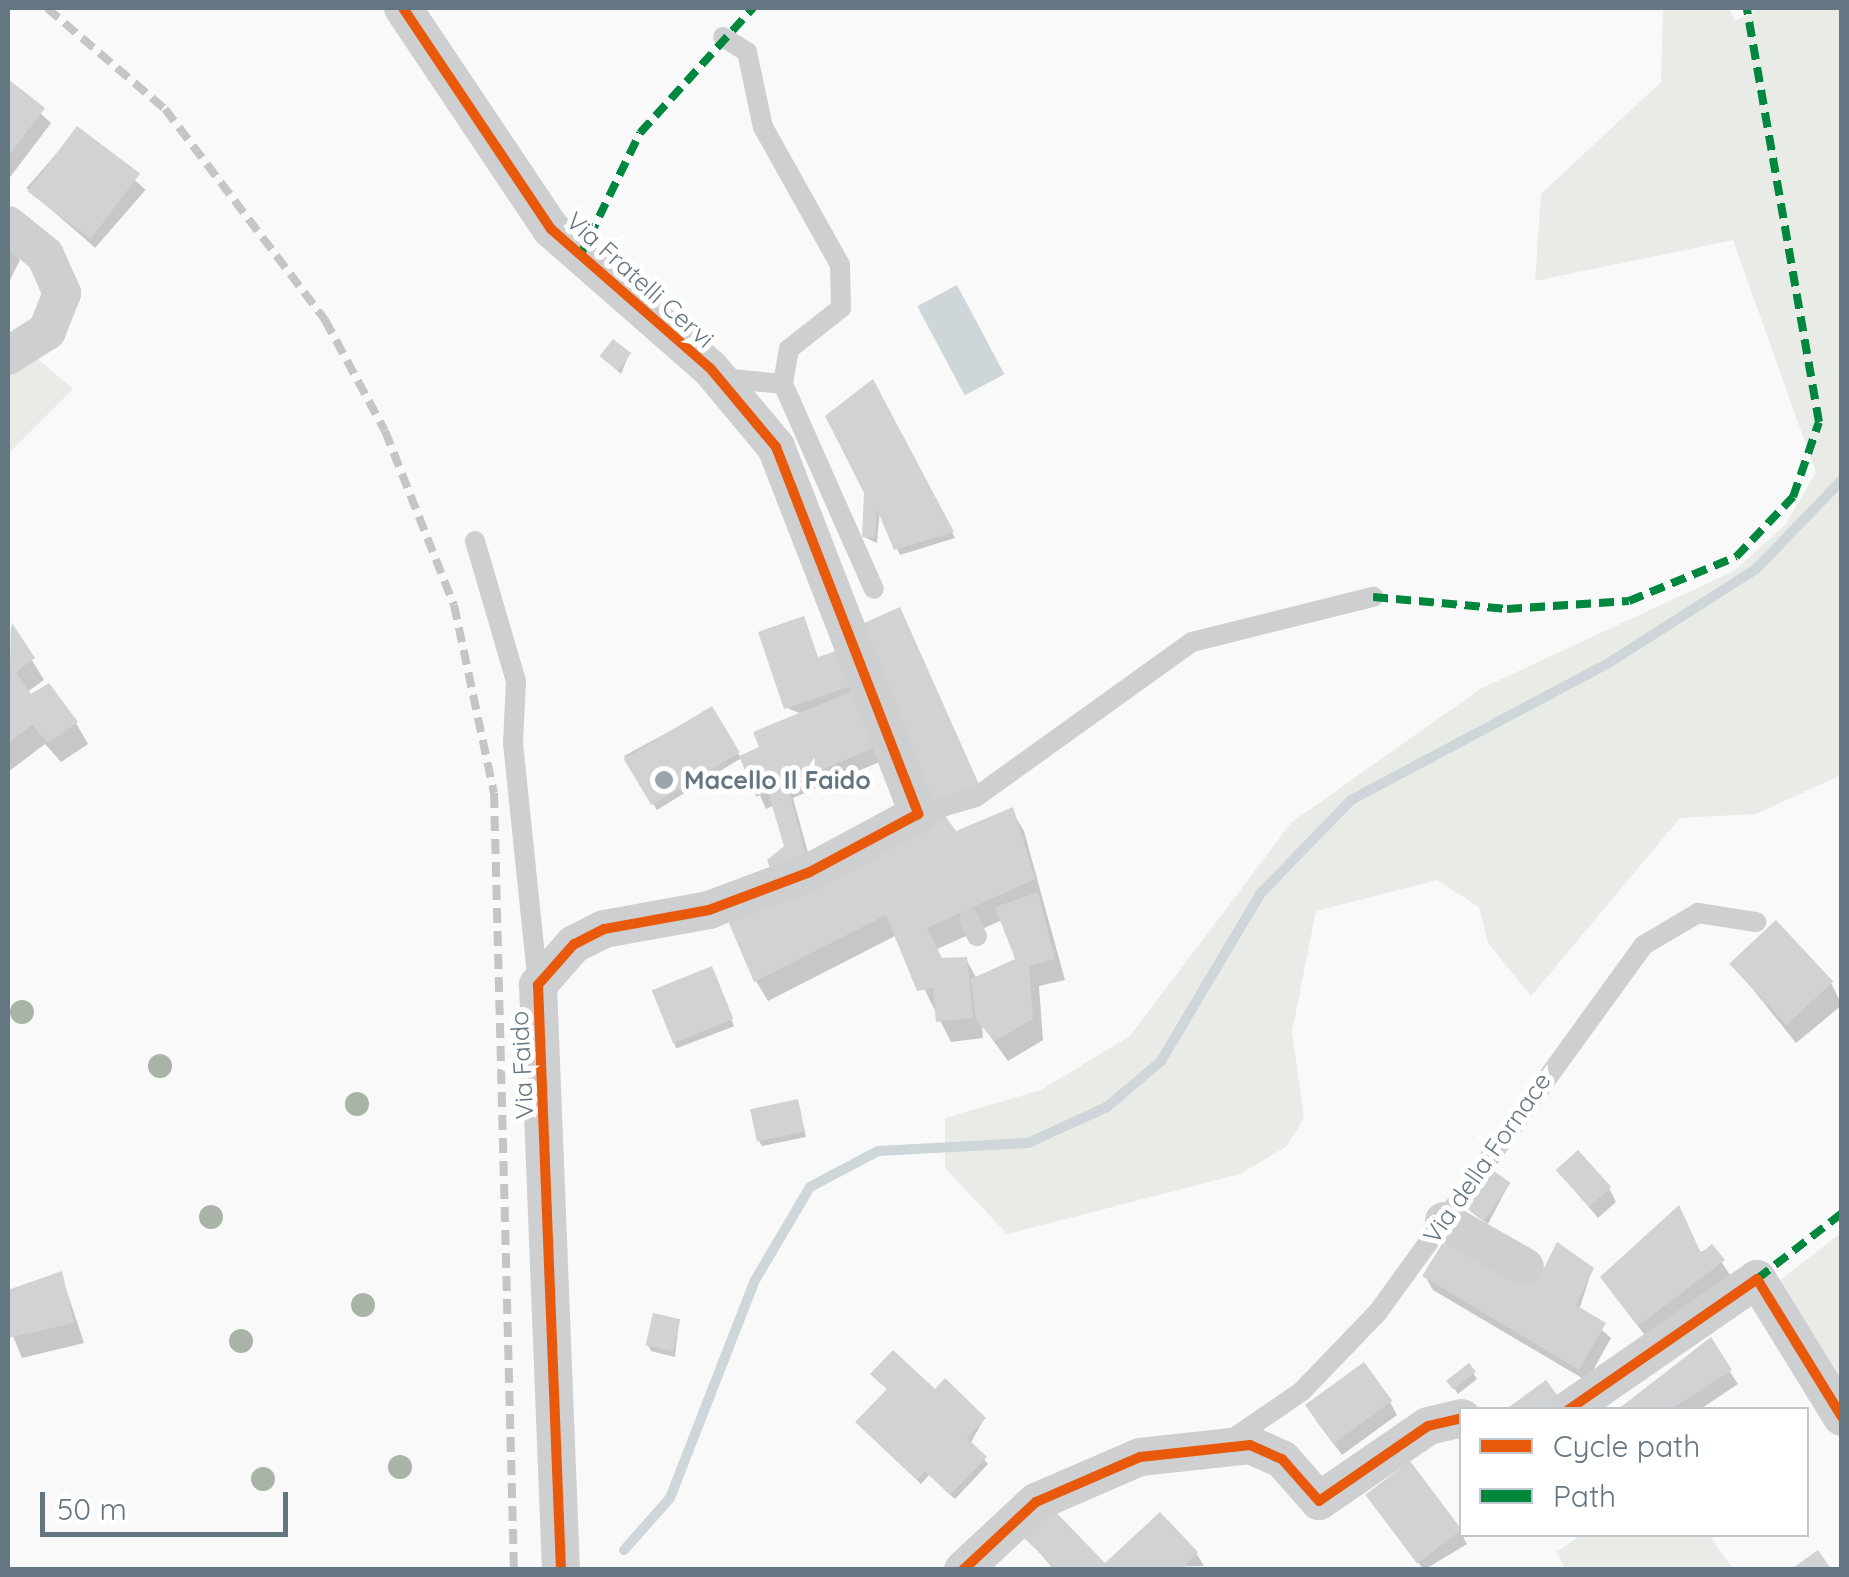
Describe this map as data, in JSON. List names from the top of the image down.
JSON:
{
  "streets": {
    "street": ["Via Fratelli Cervi", "Via Faido", "Via della Fornace"]
  },
  "crossings": [
    ["Via Fratelli Cervi", "Via Faido"]
  ],
  "places": ["Macello Il Faido"],
  "legend": ["Cycle path", "Path"],
  "scale_bar": "50 m"
}
